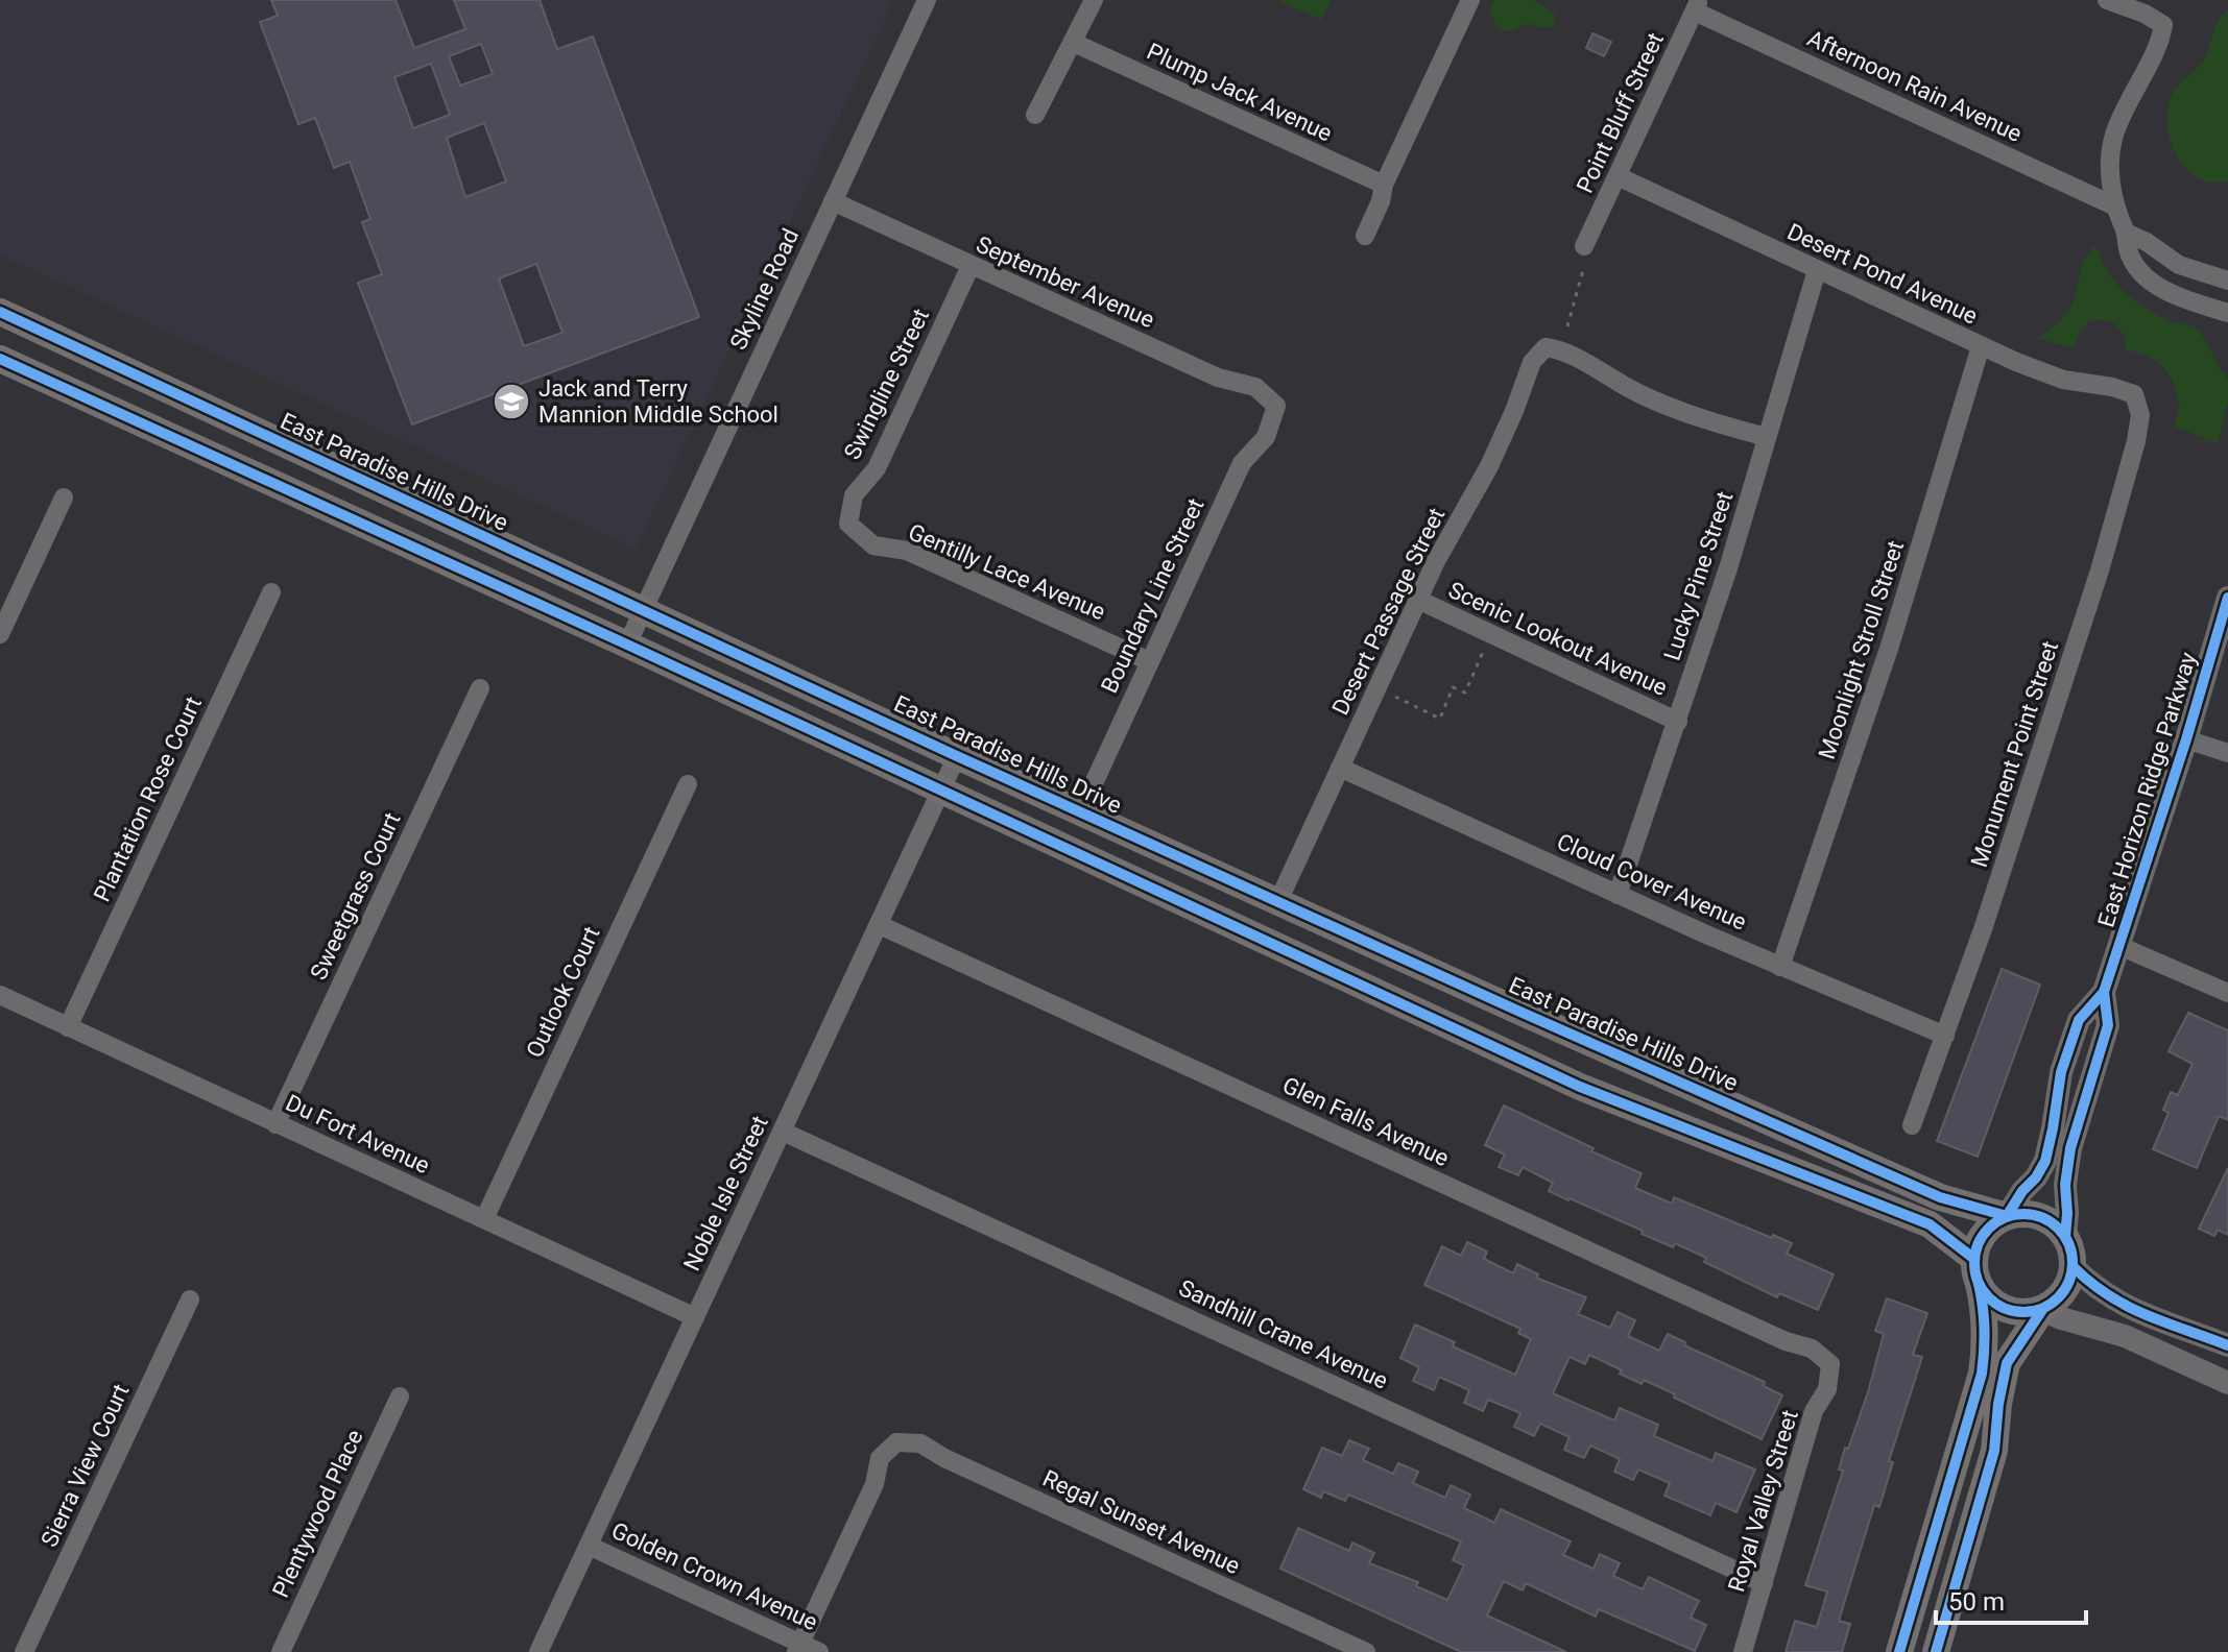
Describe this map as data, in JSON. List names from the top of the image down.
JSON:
{
  "streets": {
    "main road": ["East Paradise Hills Drive"],
    "street": [
      "Afternoon Rain Avenue",
      "Plump Jack Avenue",
      "Point Bluff Street",
      "Desert Pond Avenue",
      "September Avenue",
      "Skyline Road",
      "Swingline Street",
      "Gentilly Lace Avenue",
      "Lucky Pine Street",
      "Boundary Line Street",
      "Desert Passage Street",
      "Scenic Lookout Avenue",
      "Moonlight Stroll Street",
      "Monument Point Street",
      "East Horizon Ridge Parkway",
      "Plantation Rose Court",
      "Cloud Cover Avenue",
      "Sweetgrass Court",
      "Outlook Court",
      "Glen Falls Avenue",
      "Du Fort Avenue",
      "Noble Isle Street",
      "Sandhill Crane Avenue",
      "Sierra View Court",
      "Royal Valley Street",
      "Plentywood Place",
      "Regal Sunset Avenue",
      "Golden Crown Avenue"
    ]
  },
  "crossings": [
    ["Afternoon Rain Avenue", "Point Bluff Street"],
    ["Point Bluff Street", "Desert Pond Avenue"],
    ["Desert Pond Avenue", "Lucky Pine Street"],
    ["Desert Pond Avenue", "Moonlight Stroll Street"],
    ["Desert Pond Avenue", "Monument Point Street"],
    ["September Avenue", "Skyline Road"],
    ["September Avenue", "Swingline Street"],
    ["September Avenue", "Boundary Line Street"],
    ["Skyline Road", "East Paradise Hills Drive"],
    ["Swingline Street", "Gentilly Lace Avenue"],
    ["East Paradise Hills Drive", "Boundary Line Street"],
    ["East Paradise Hills Drive", "Desert Passage Street"],
    ["East Paradise Hills Drive", "East Horizon Ridge Parkway"],
    ["East Paradise Hills Drive", "Noble Isle Street"],
    ["Gentilly Lace Avenue", "Boundary Line Street"],
    ["Lucky Pine Street", "Desert Passage Street"],
    ["Lucky Pine Street", "Scenic Lookout Avenue"],
    ["Lucky Pine Street", "Cloud Cover Avenue"],
    ["Desert Passage Street", "Scenic Lookout Avenue"],
    ["Desert Passage Street", "Cloud Cover Avenue"],
    ["Moonlight Stroll Street", "Cloud Cover Avenue"],
    ["Monument Point Street", "Cloud Cover Avenue"],
    ["Plantation Rose Court", "Du Fort Avenue"],
    ["Sweetgrass Court", "Du Fort Avenue"],
    ["Outlook Court", "Du Fort Avenue"],
    ["Glen Falls Avenue", "Noble Isle Street"],
    ["Glen Falls Avenue", "Royal Valley Street"],
    ["Du Fort Avenue", "Noble Isle Street"],
    ["Noble Isle Street", "Sandhill Crane Avenue"],
    ["Noble Isle Street", "Golden Crown Avenue"],
    ["Sandhill Crane Avenue", "Royal Valley Street"],
    ["Regal Sunset Avenue", "Golden Crown Avenue"]
  ],
  "places": {
    "school or university": ["Jack and Terry Mannion Middle School"]
  },
  "scale_bar": "50 m"
}
